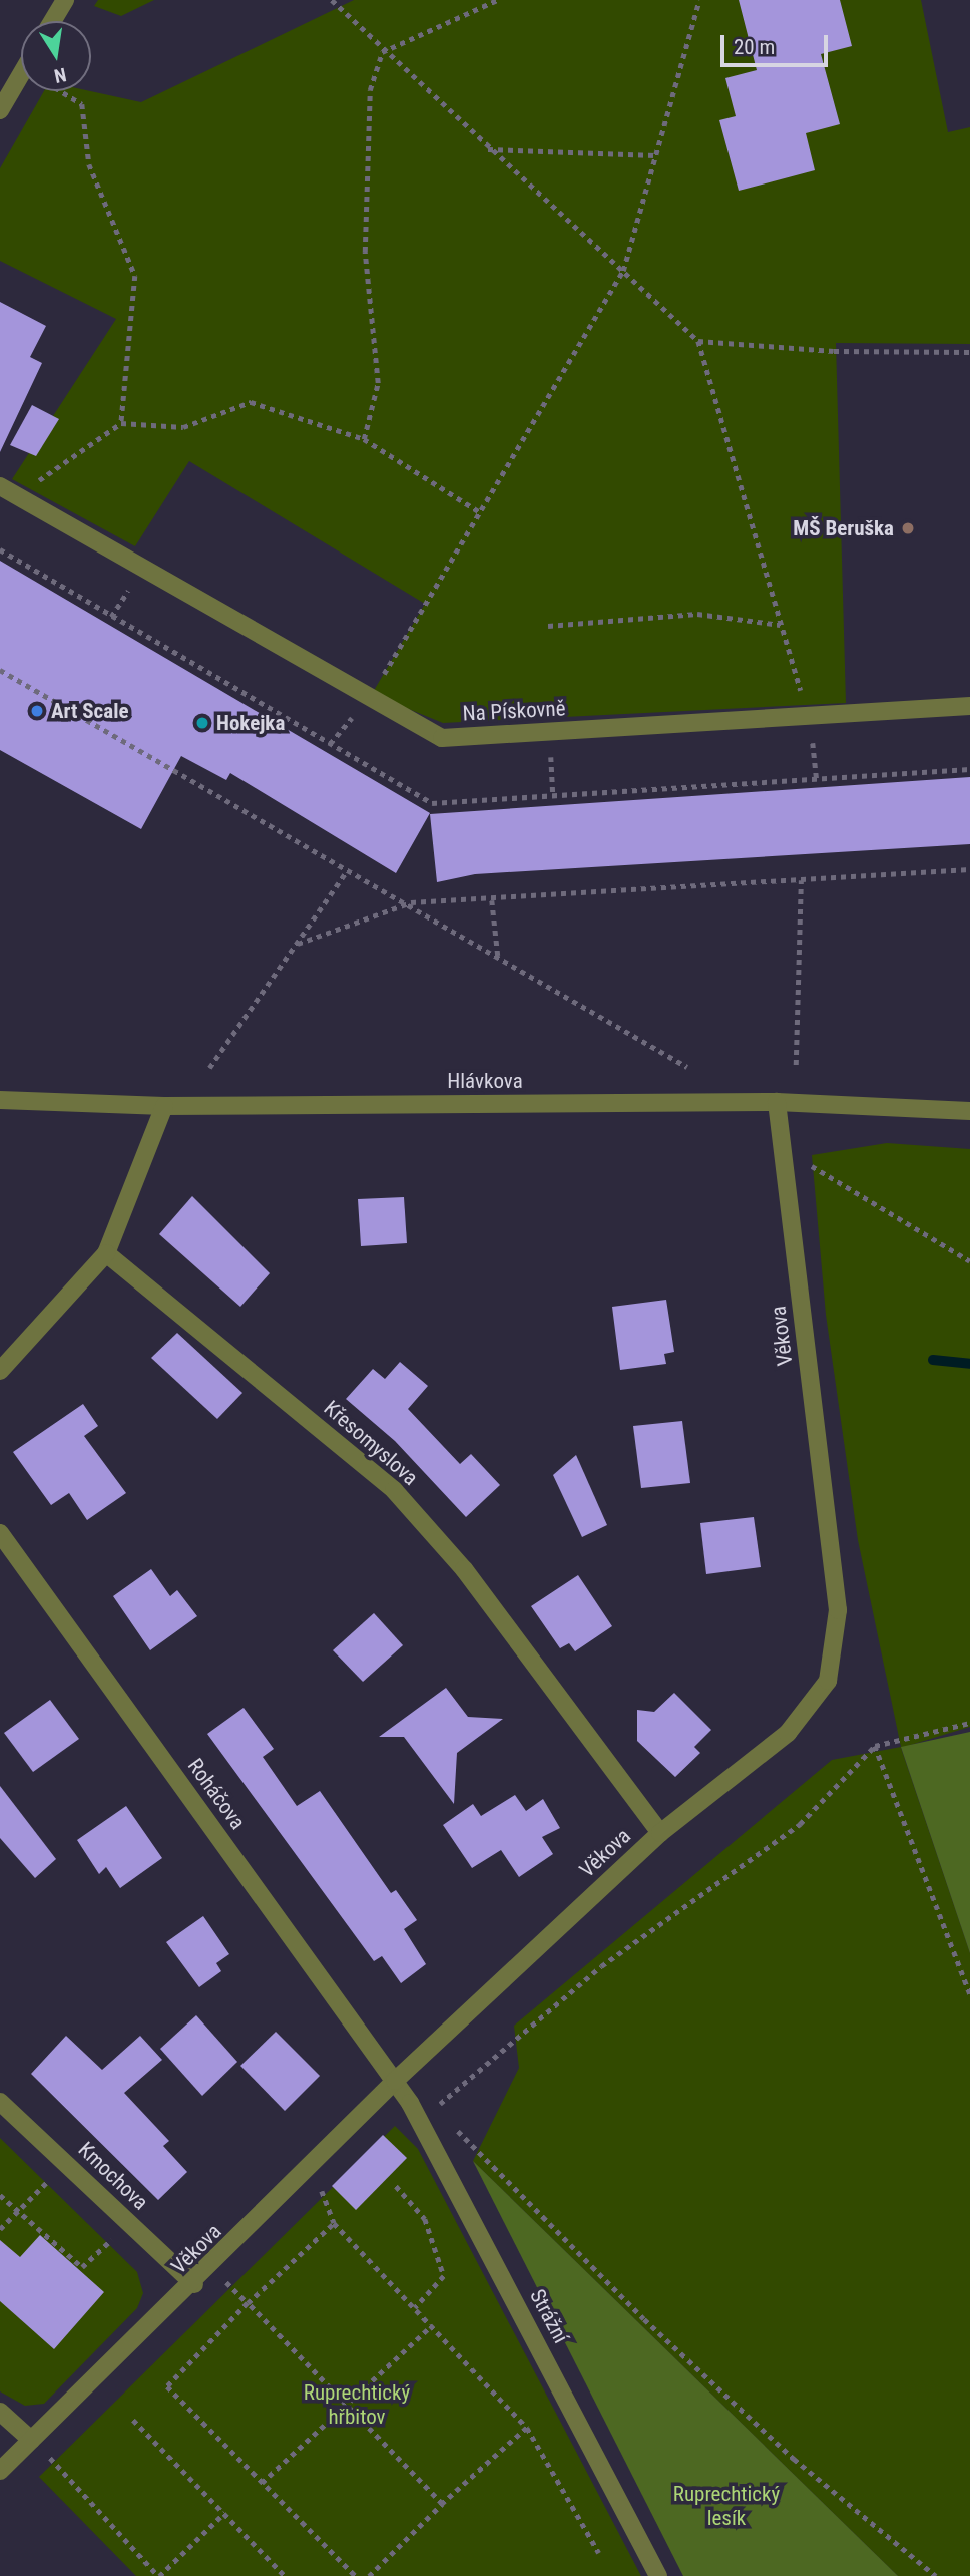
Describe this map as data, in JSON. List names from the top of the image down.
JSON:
{
  "streets": {
    "street": [
      "Na Pískovně",
      "Hlávkova",
      "Věkova",
      "Křesomyslova",
      "Roháčova",
      "Kmochova",
      "Strážní"
    ]
  },
  "crossings": [
    ["Hlávkova", "Věkova"],
    ["Věkova", "Křesomyslova"],
    ["Věkova", "Roháčova"],
    ["Věkova", "Kmochova"],
    ["Věkova", "Strážní"],
    ["Roháčova", "Strážní"]
  ],
  "parks": ["Ruprechtický hřbitov", "Ruprechtický lesík"],
  "places": ["MŠ Beruška", "Art Scale", "Hokejka"],
  "scale_bar": "20 m",
  "north": "bottom"
}
